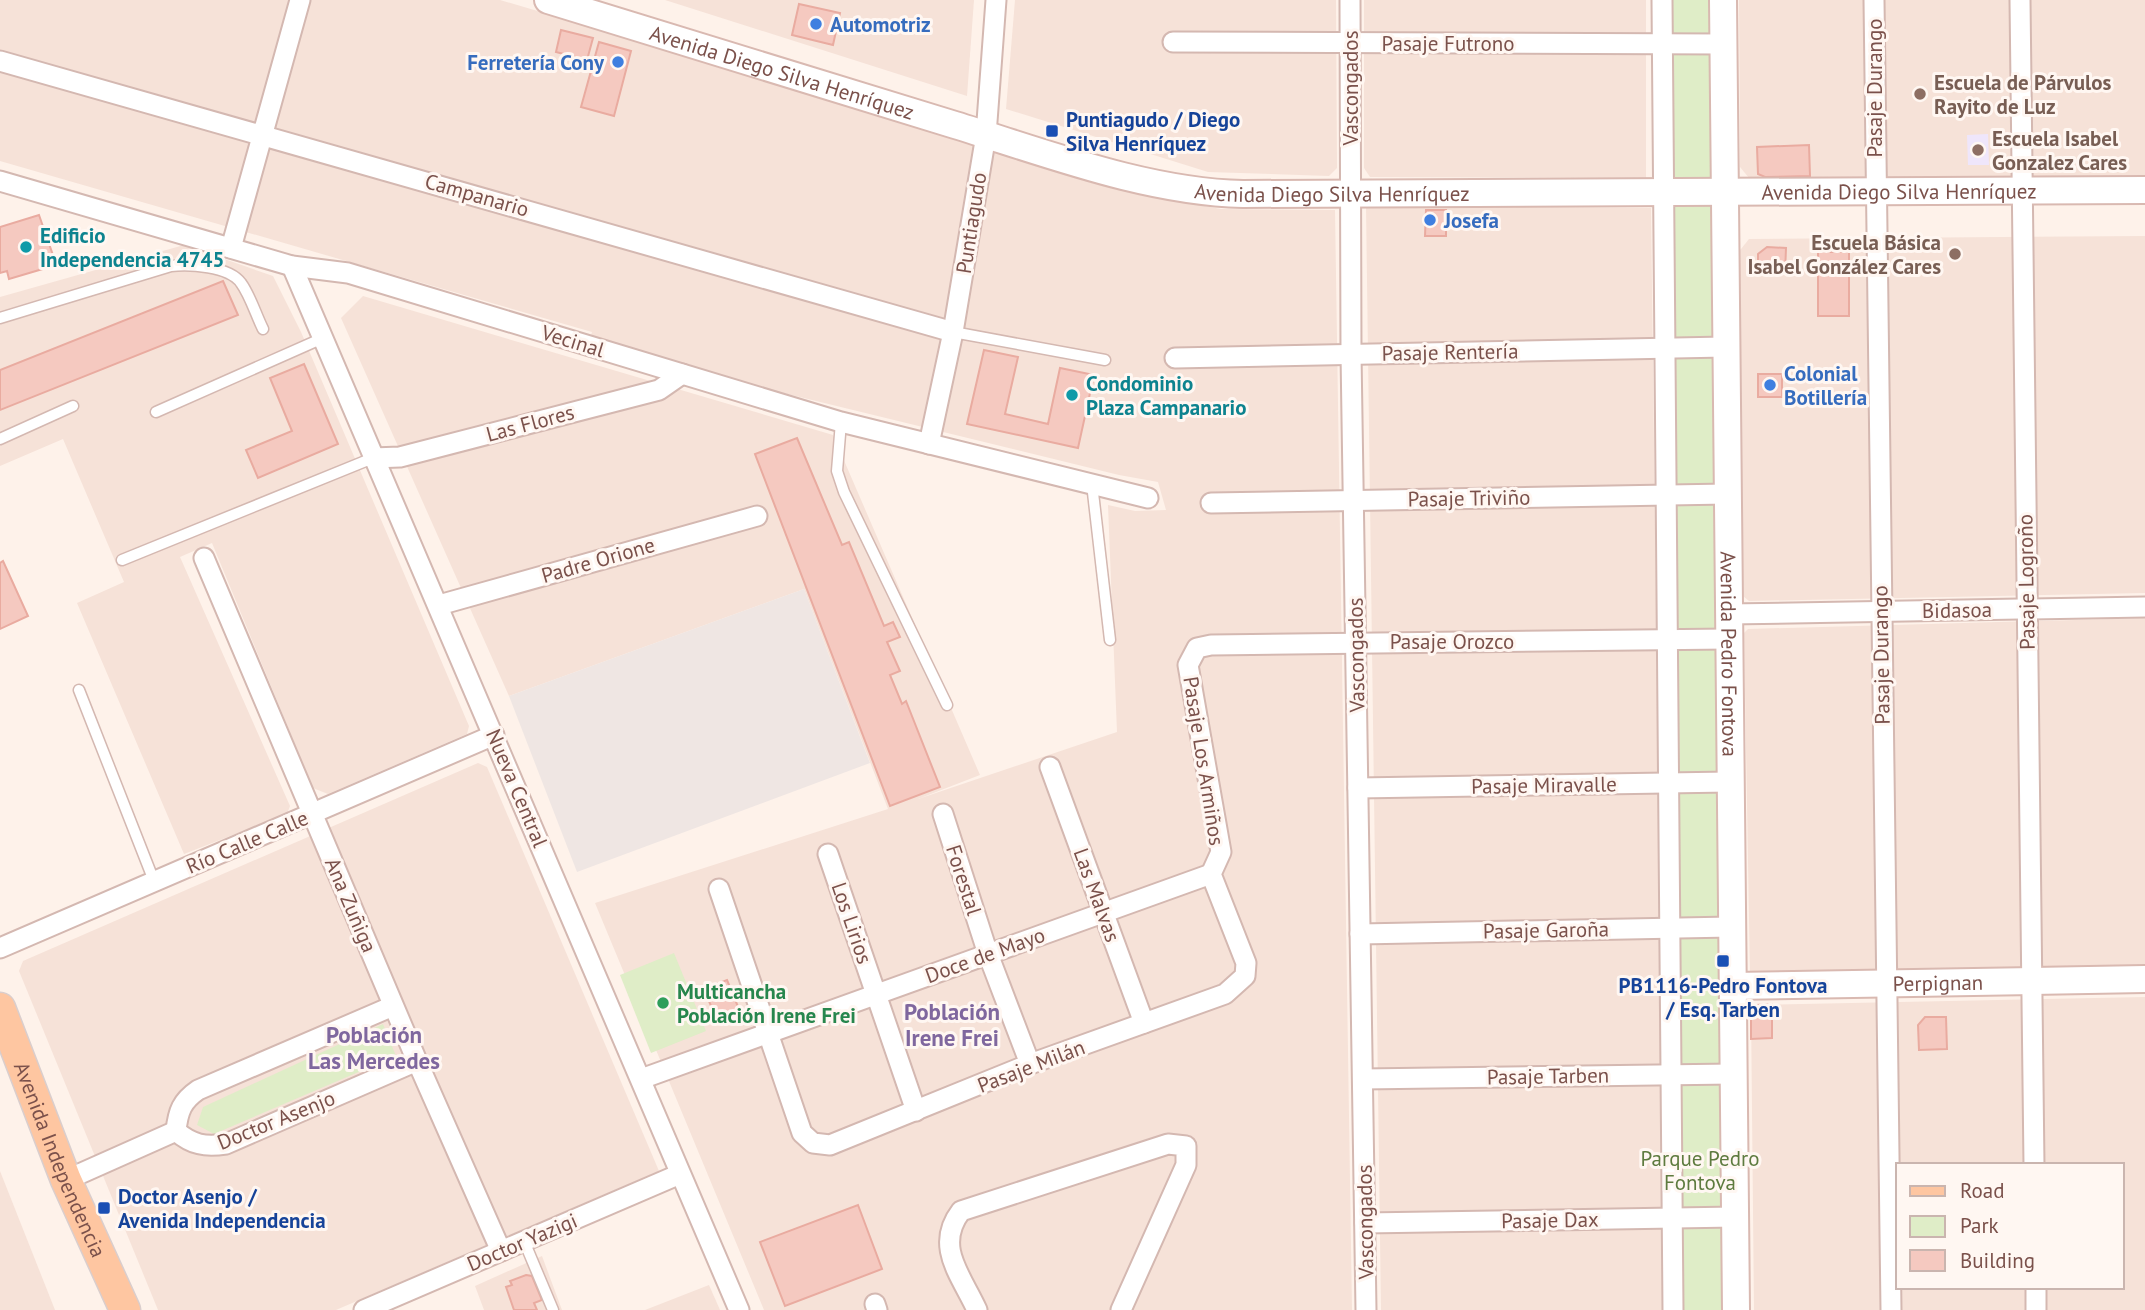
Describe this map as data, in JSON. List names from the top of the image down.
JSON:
{
  "streets": {
    "main road": [
      "Avenida Diego Silva Henríquez",
      "Avenida Pedro Fontova",
      "Perpignan",
      "Avenida Independencia"
    ],
    "street": [
      "Pasaje Futrono",
      "Vascongados",
      "Pasaje Durango",
      "Campanario",
      "Puntiagudo",
      "Vecinal",
      "Pasaje Rentería",
      "Las Flores",
      "Pasaje Triviño",
      "Padre Orione",
      "Pasaje Logroño",
      "Bidasoa",
      "Pasaje Orozco",
      "Pasaje Los Armiños",
      "Pasaje Miravalle",
      "Nueva Central",
      "Río Calle Calle",
      "Forestal",
      "Las Malvas",
      "Ana Zuñiga",
      "Los Lirios",
      "Pasaje Garoña",
      "Doce de Mayo",
      "Pasaje Milán",
      "Pasaje Tarben",
      "Doctor Asenjo",
      "Pasaje Dax",
      "Doctor Yazigi"
    ]
  },
  "crossings": [
    ["Pasaje Futrono", "Vascongados"],
    ["Pasaje Futrono", "Avenida Pedro Fontova"],
    ["Avenida Diego Silva Henríquez", "Vascongados"],
    ["Avenida Diego Silva Henríquez", "Pasaje Durango"],
    ["Avenida Diego Silva Henríquez", "Puntiagudo"],
    ["Avenida Diego Silva Henríquez", "Pasaje Logroño"],
    ["Avenida Diego Silva Henríquez", "Avenida Pedro Fontova"],
    ["Vascongados", "Pasaje Rentería"],
    ["Vascongados", "Pasaje Triviño"],
    ["Vascongados", "Pasaje Orozco"],
    ["Vascongados", "Pasaje Miravalle"],
    ["Vascongados", "Pasaje Garoña"],
    ["Vascongados", "Pasaje Tarben"],
    ["Vascongados", "Pasaje Dax"],
    ["Pasaje Durango", "Bidasoa"],
    ["Pasaje Durango", "Perpignan"],
    ["Campanario", "Puntiagudo"],
    ["Puntiagudo", "Vecinal"],
    ["Vecinal", "Las Flores"],
    ["Vecinal", "Nueva Central"],
    ["Pasaje Rentería", "Avenida Pedro Fontova"],
    ["Las Flores", "Nueva Central"],
    ["Pasaje Triviño", "Avenida Pedro Fontova"],
    ["Padre Orione", "Nueva Central"],
    ["Pasaje Logroño", "Bidasoa"],
    ["Pasaje Logroño", "Perpignan"],
    ["Bidasoa", "Pasaje Orozco"],
    ["Bidasoa", "Avenida Pedro Fontova"],
    ["Pasaje Orozco", "Avenida Pedro Fontova"],
    ["Pasaje Orozco", "Pasaje Los Armiños"],
    ["Avenida Pedro Fontova", "Pasaje Miravalle"],
    ["Avenida Pedro Fontova", "Pasaje Garoña"],
    ["Avenida Pedro Fontova", "Perpignan"],
    ["Avenida Pedro Fontova", "Pasaje Tarben"],
    ["Avenida Pedro Fontova", "Pasaje Dax"],
    ["Pasaje Los Armiños", "Doce de Mayo"],
    ["Pasaje Los Armiños", "Pasaje Milán"],
    ["Nueva Central", "Río Calle Calle"],
    ["Nueva Central", "Doce de Mayo"],
    ["Nueva Central", "Doctor Yazigi"],
    ["Río Calle Calle", "Ana Zuñiga"],
    ["Forestal", "Doce de Mayo"],
    ["Forestal", "Pasaje Milán"],
    ["Las Malvas", "Doce de Mayo"],
    ["Las Malvas", "Pasaje Milán"],
    ["Ana Zuñiga", "Doctor Asenjo"],
    ["Ana Zuñiga", "Doctor Yazigi"],
    ["Los Lirios", "Doce de Mayo"],
    ["Los Lirios", "Pasaje Milán"],
    ["Doce de Mayo", "Pasaje Milán"]
  ],
  "districts": ["Población Irene Frei", "Población Las Mercedes"],
  "parks": ["Parque Pedro Fontova"],
  "places": {
    "other": [
      "Automotriz",
      "Ferretería Cony",
      "Escuela de Párvulos Rayito de Luz",
      "Escuela Isabel Gonzalez Cares",
      "Josefa",
      "Edificio Independencia 4745",
      "Escuela Básica Isabel González Cares",
      "Colonial Botillería",
      "Condominio Plaza Campanario",
      "Multicancha Población Irene Frei"
    ],
    "transit": ["Puntiagudo / Diego Silva Henríquez", "PB1116-Pedro Fontova / Esq. Tarben", "Doctor Asenjo / Avenida Independencia"]
  },
  "legend": ["Road", "Park", "Building"]
}
